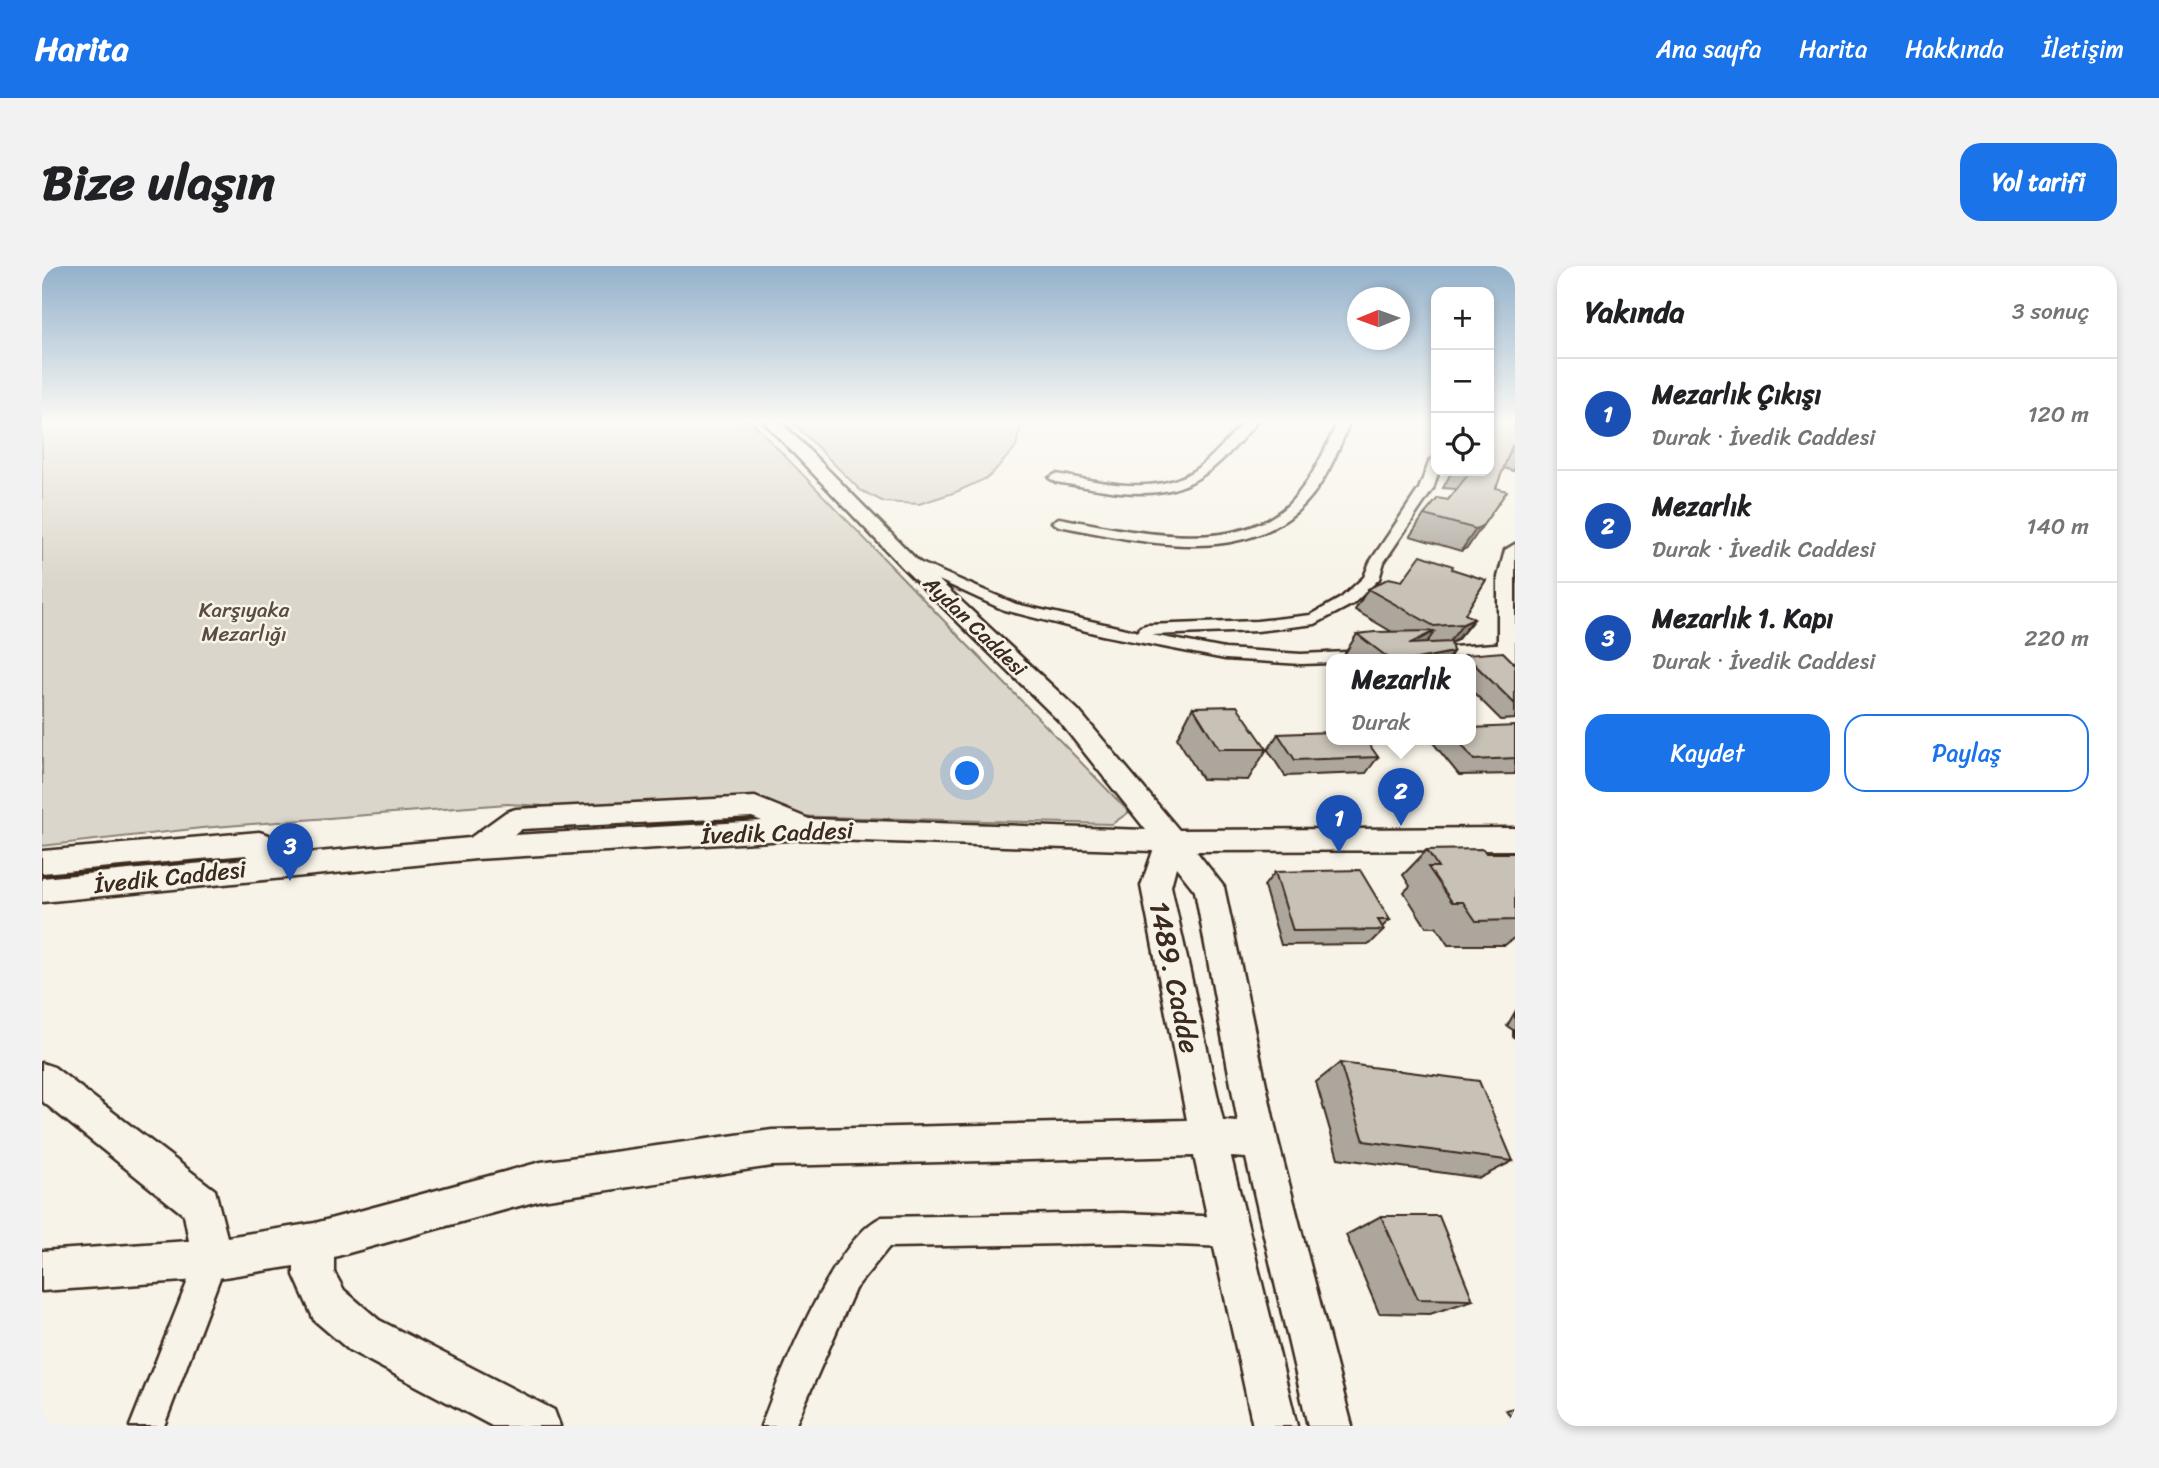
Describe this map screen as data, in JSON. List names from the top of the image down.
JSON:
{
  "streets": {
    "street": ["Aydan Caddesi", "İvedik Caddesi", "1489. Cadde"]
  },
  "crossings": [
    ["Aydan Caddesi", "İvedik Caddesi"],
    ["Aydan Caddesi", "1489. Cadde"],
    ["İvedik Caddesi", "1489. Cadde"]
  ],
  "parks": ["Karşıyaka Mezarlığı"],
  "north": "left",
  "page": {
    "header": "Harita",
    "nav": [
      "Ana sayfa",
      "Harita",
      "Hakkında",
      "İletişim"
    ],
    "title": "Bize ulaşın",
    "buttons": [
      "Yol tarifi",
      ["Kaydet", "Paylaş"]
    ],
    "heading": ["Yakında", "3 sonuç"],
    "map_buttons": ["+", "−"],
    "list": [
      {
        "mark": "1",
        "name": "Mezarlık Çıkışı",
        "note": "Durak · İvedik Caddesi",
        "value": "120 m"
      },
      {
        "mark": "2",
        "name": "Mezarlık",
        "note": "Durak · İvedik Caddesi",
        "value": "140 m"
      },
      {
        "mark": "3",
        "name": "Mezarlık 1. Kapı",
        "note": "Durak · İvedik Caddesi",
        "value": "220 m"
      }
    ],
    "popup": ["Mezarlık", "Durak"],
    "pins": ["2", "1", "3"]
  }
}
